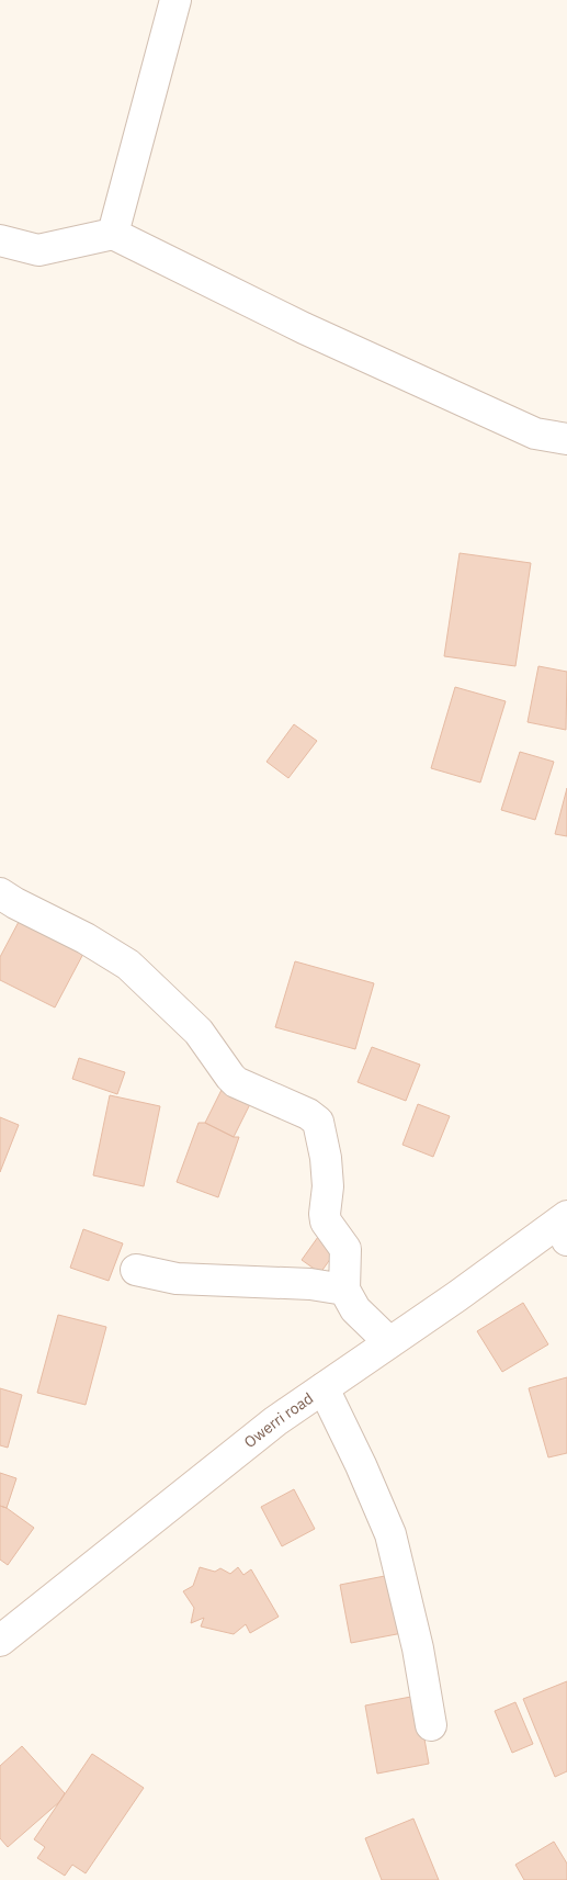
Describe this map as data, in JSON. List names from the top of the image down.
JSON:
{
  "streets": {
    "street": ["Owerri road"]
  }
}
